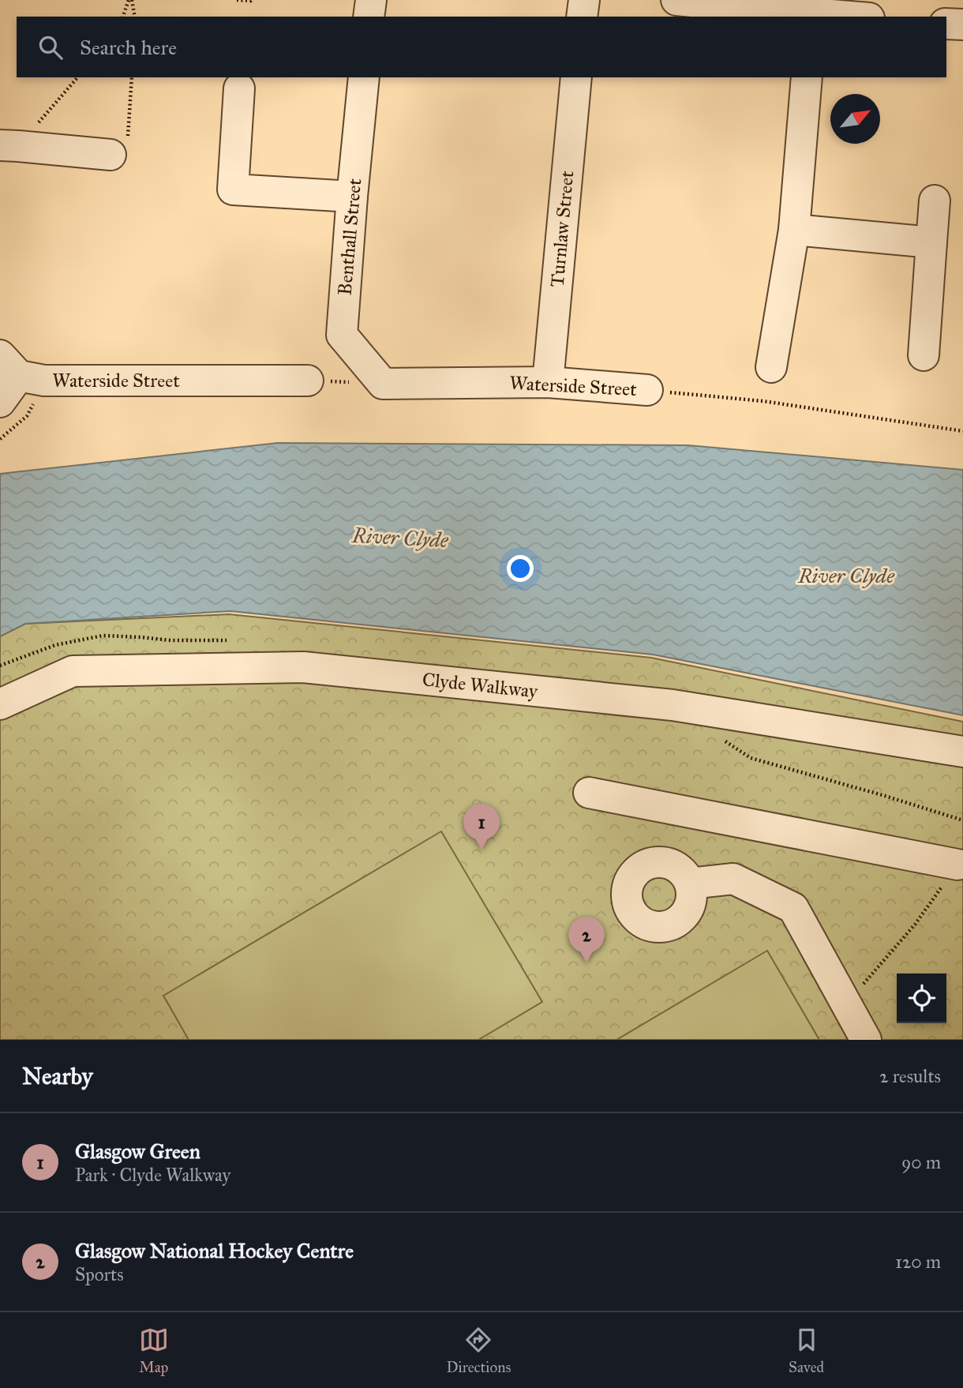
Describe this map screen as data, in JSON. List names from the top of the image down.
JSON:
{
  "streets": {
    "street": [
      "Turnlaw Street",
      "Benthall Street",
      "Waterside Street",
      "Clyde Walkway"
    ]
  },
  "crossings": [
    ["Turnlaw Street", "Waterside Street"],
    ["Benthall Street", "Waterside Street"]
  ],
  "water": ["River Clyde"],
  "north": "top right",
  "page": {
    "search": "Search here",
    "pins": ["1", "2"],
    "heading": ["Nearby", "2 results"],
    "list": [
      {
        "mark": "1",
        "name": "Glasgow Green",
        "note": "Park · Clyde Walkway",
        "value": "90 m"
      },
      {
        "mark": "2",
        "name": "Glasgow National Hockey Centre",
        "note": "Sports",
        "value": "120 m"
      }
    ],
    "nav": ["Map", "Directions", "Saved"]
  }
}
